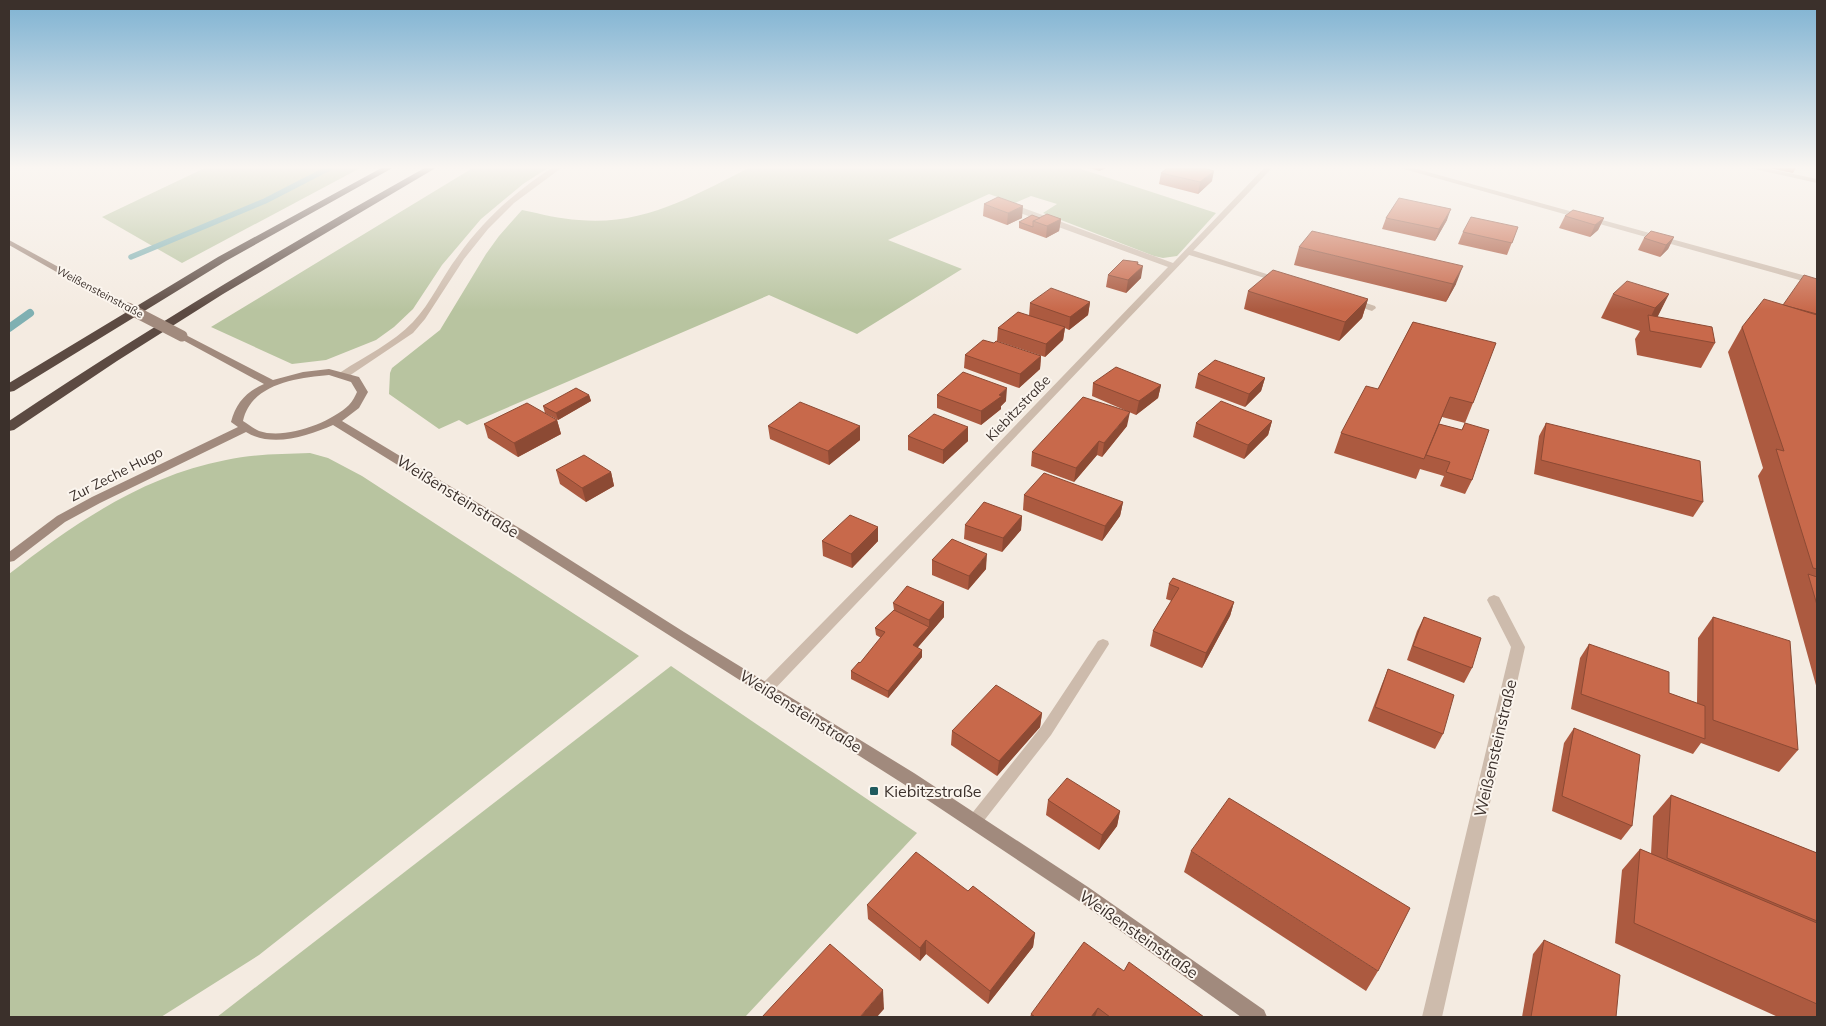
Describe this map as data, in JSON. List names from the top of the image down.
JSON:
{
  "streets": {
    "street": ["Weißensteinstraße", "Kiebitzstraße", "Zur Zeche Hugo"]
  },
  "crossings": [
    ["Weißensteinstraße", "Kiebitzstraße"]
  ],
  "places": {
    "transit": ["Kiebitzstraße"]
  }
}
